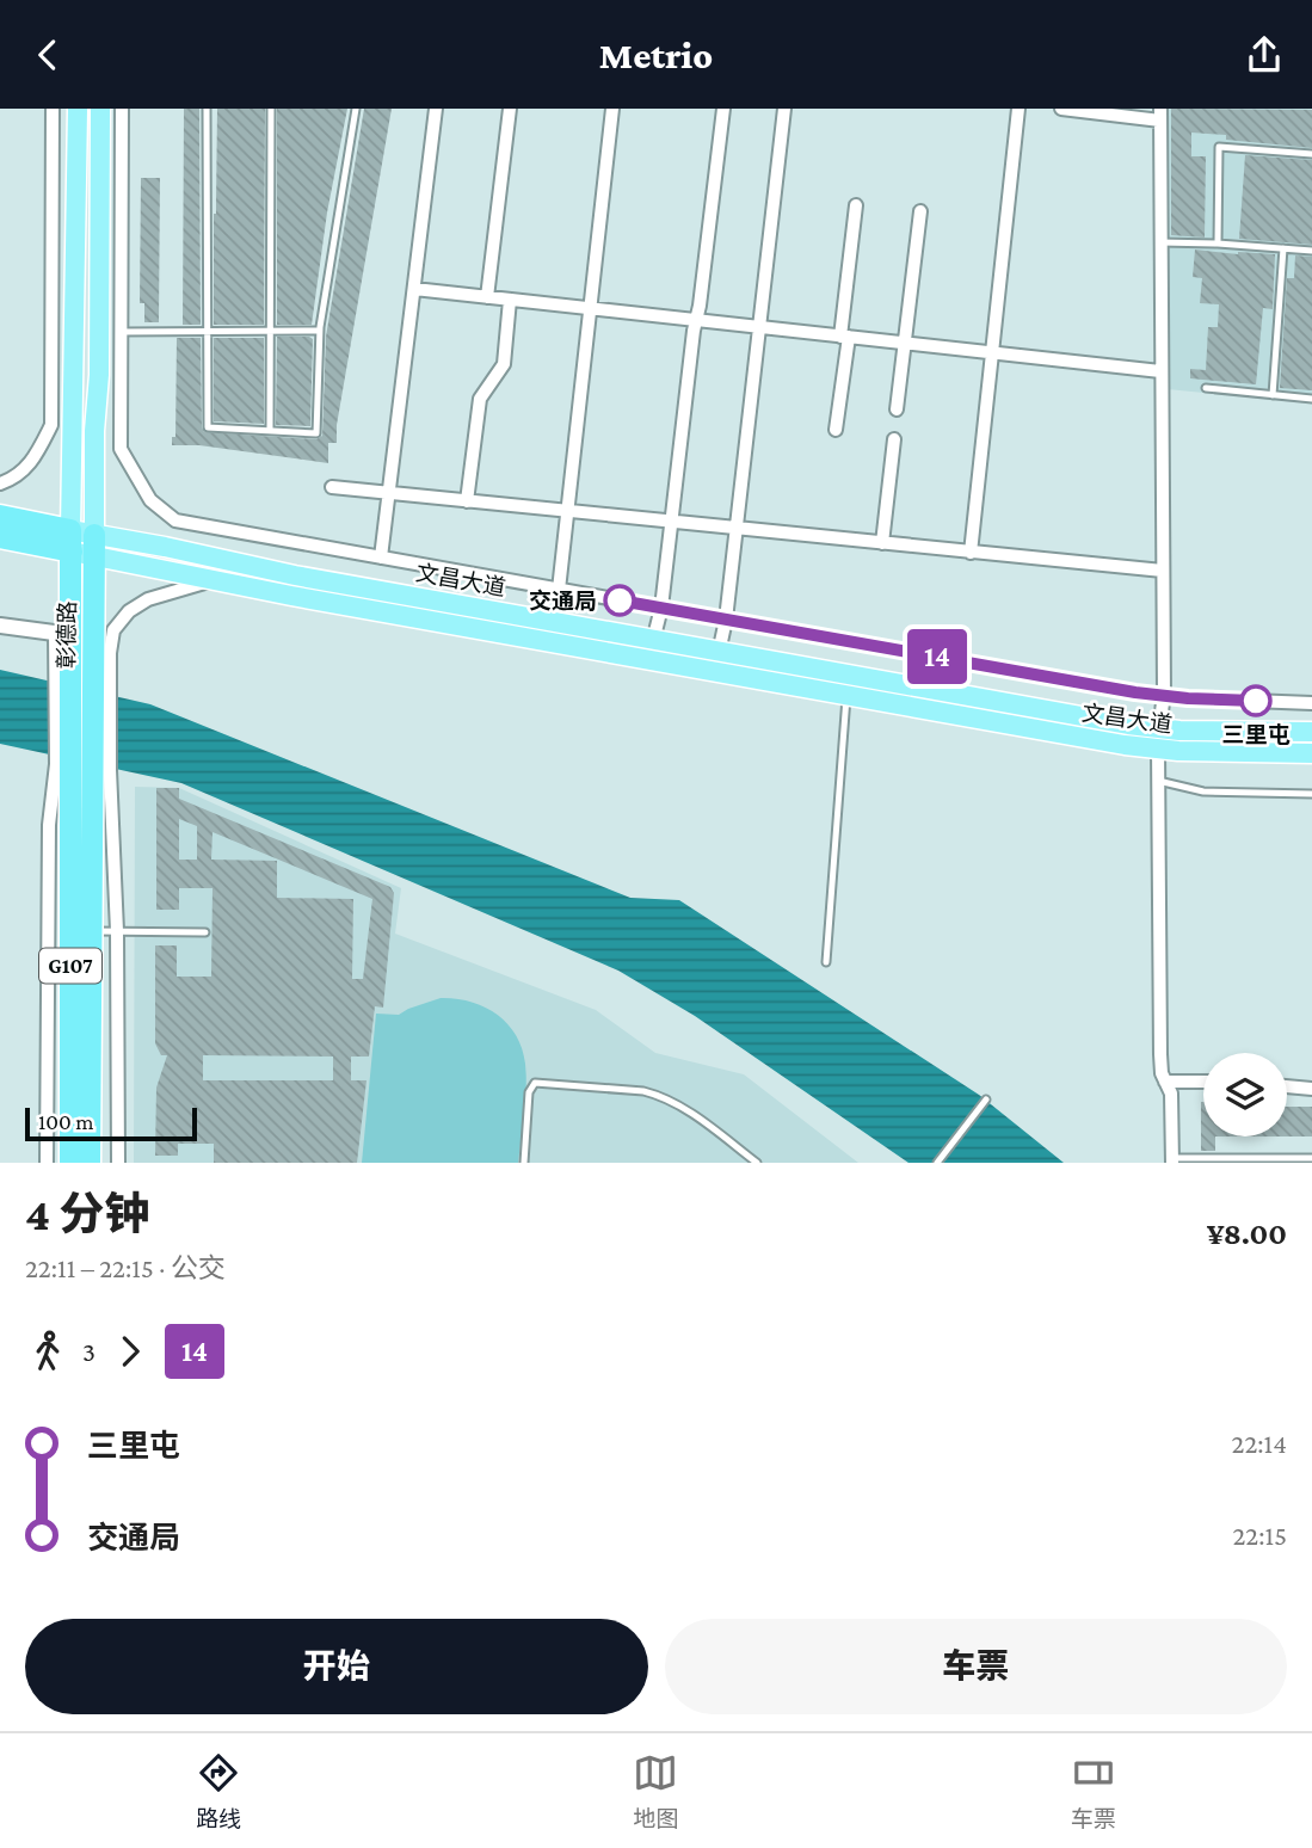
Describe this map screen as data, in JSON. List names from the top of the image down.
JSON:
{
  "streets": {
    "highway": ["文昌大道", "彰德路", "G107"]
  },
  "crossings": [
    ["文昌大道", "彰德路"]
  ],
  "places": ["交通局", "三里屯"],
  "lines": ["bus line 14"],
  "scale_bar": "100 m",
  "page": {
    "header": "Metrio",
    "on_map": "14",
    "scale": "100 m",
    "heading": ["4 分钟", "22:11 – 22:15 · 公交", "¥8.00"],
    "legs": ["3", "14"],
    "list": [
      {
        "name": "三里屯",
        "value": "22:14"
      },
      {
        "name": "交通局",
        "value": "22:15"
      }
    ],
    "buttons": ["开始", "车票"],
    "tabs": ["路线", "地图", "车票"]
  }
}
